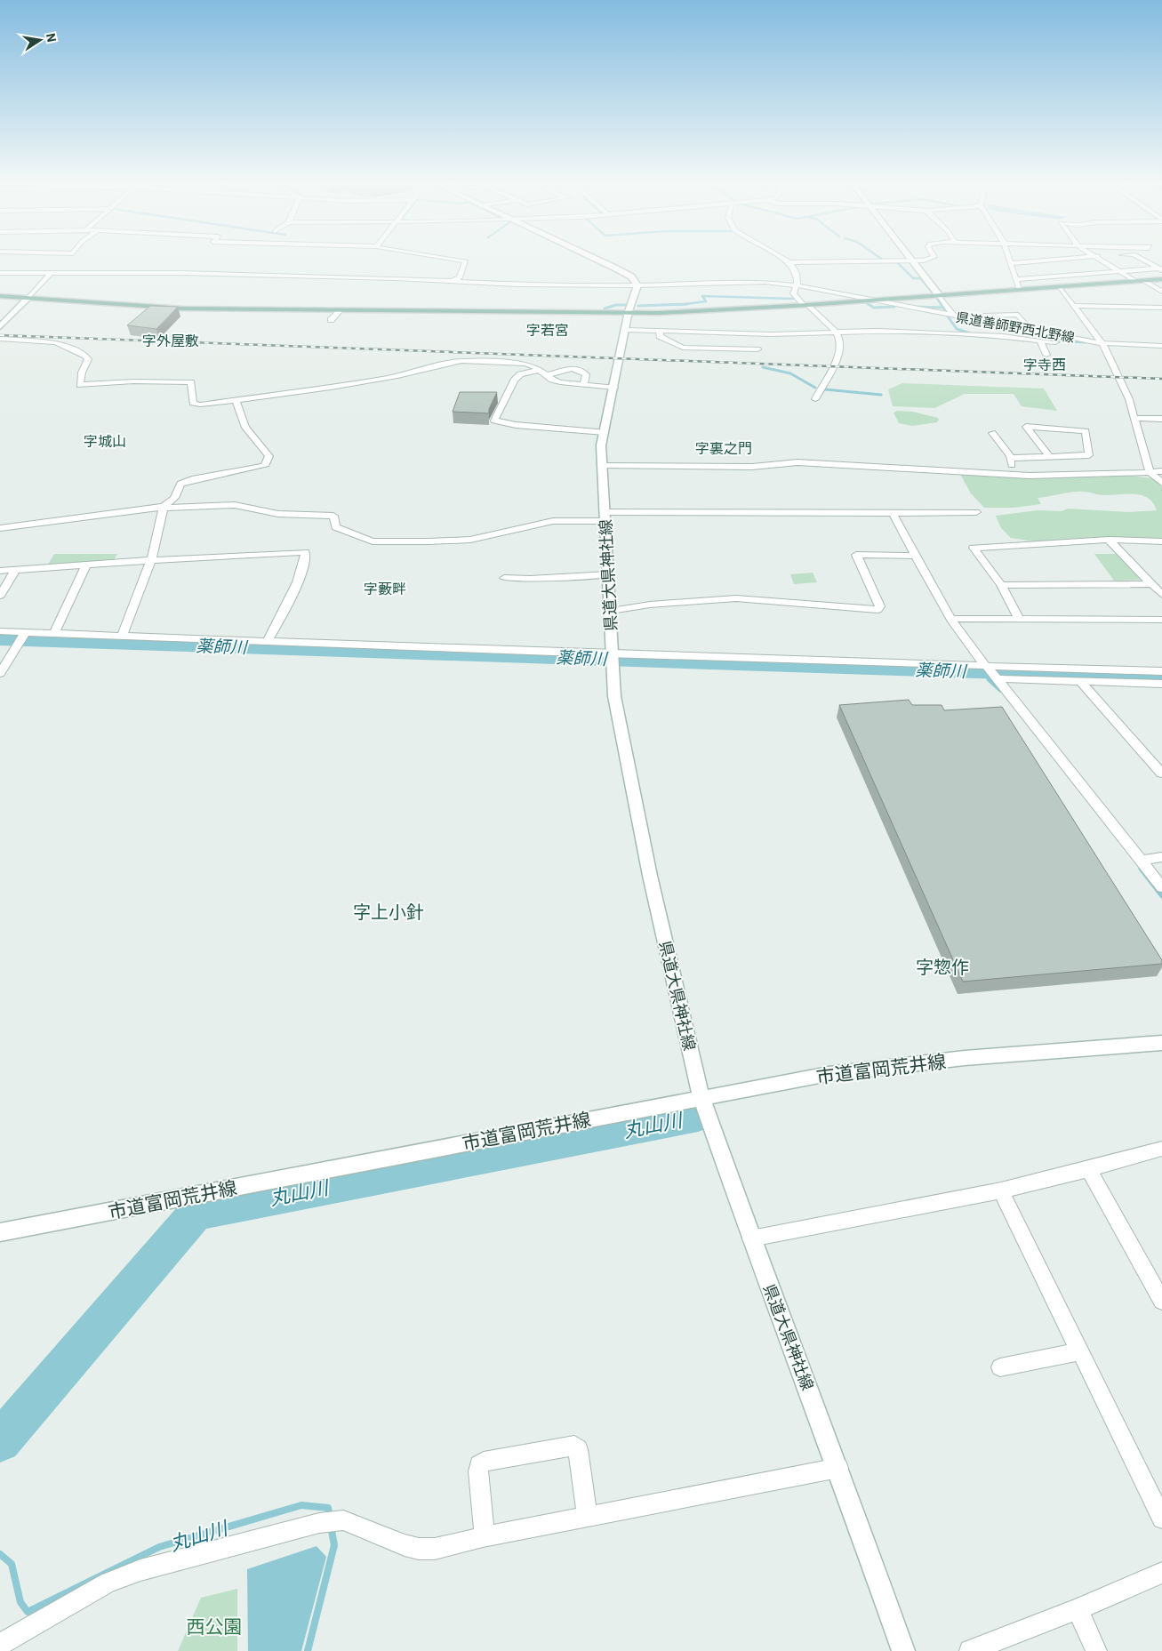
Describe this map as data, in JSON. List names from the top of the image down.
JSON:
{
  "streets": {
    "main road": ["県道大県神社線", "市道富岡荒井線"],
    "street": ["県道善師野西北野線"]
  },
  "crossings": [
    ["県道善師野西北野線", "県道大県神社線"],
    ["県道大県神社線", "市道富岡荒井線"]
  ],
  "districts": [
    "字若宮",
    "字外屋敷",
    "字寺西",
    "字城山",
    "字裏之門",
    "字藪畔",
    "字上小針",
    "字惣作"
  ],
  "water": ["薬師川", "丸山川"],
  "parks": ["西公園"],
  "north": "right"
}
